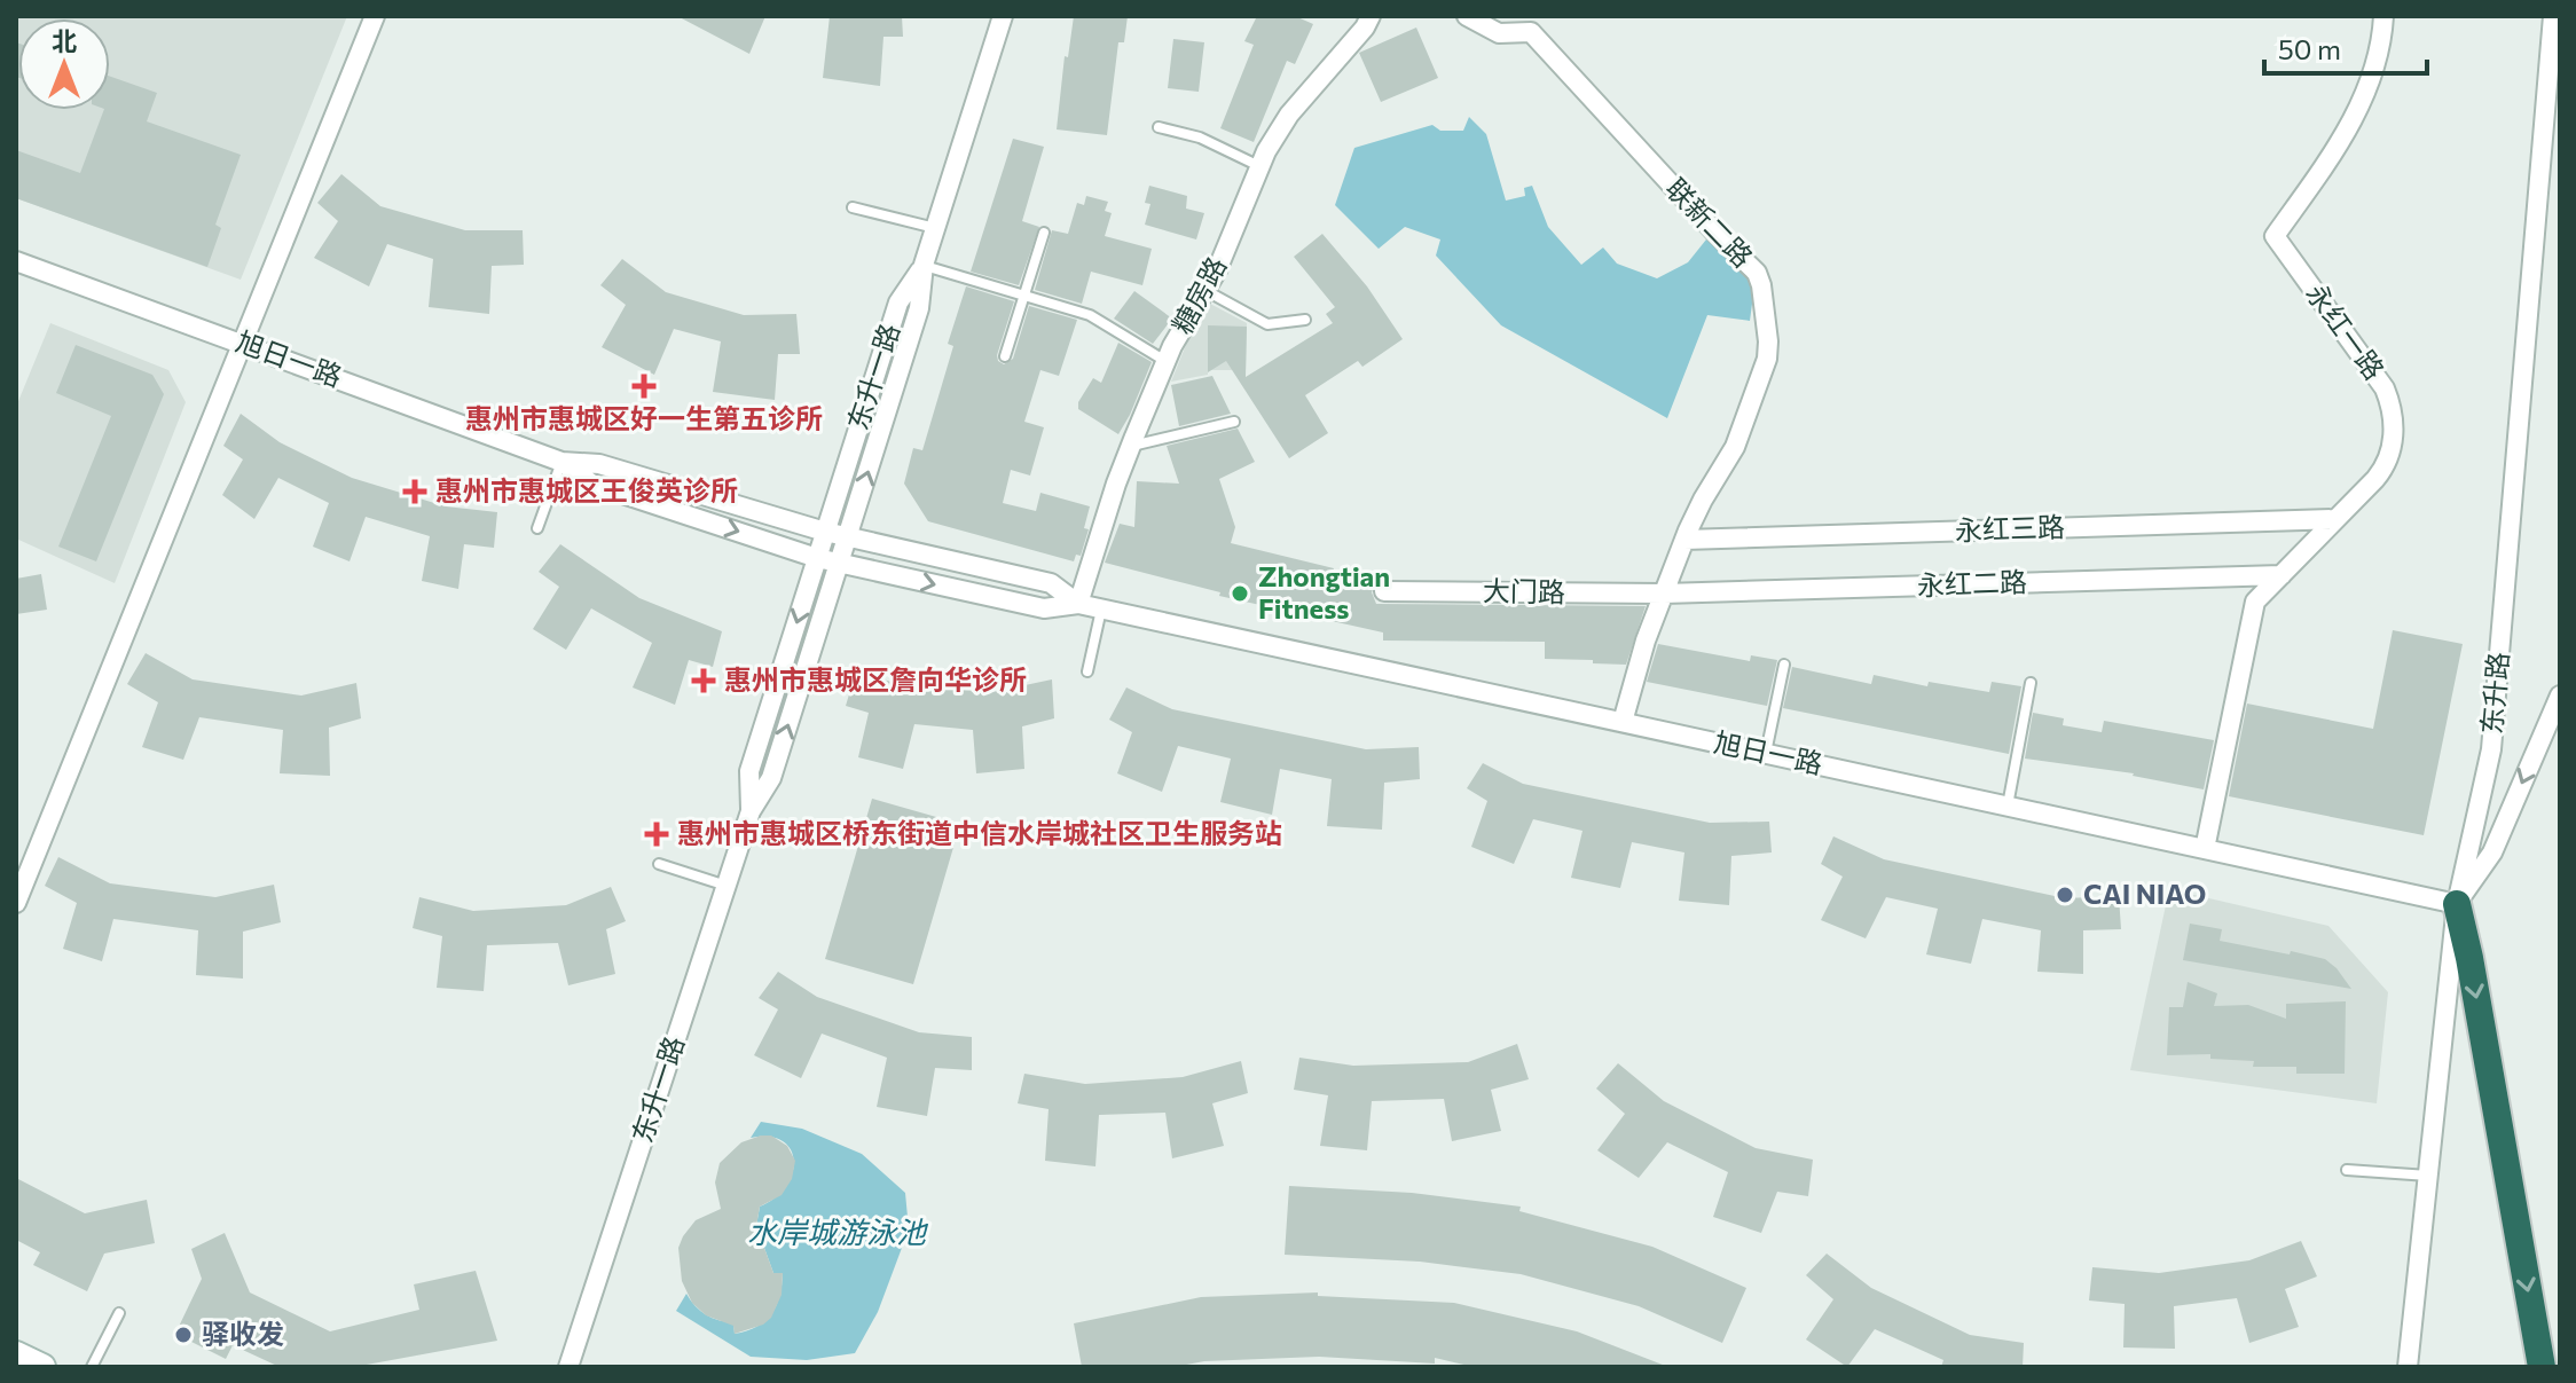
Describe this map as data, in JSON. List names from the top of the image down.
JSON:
{
  "streets": {
    "street": [
      "联新二路",
      "糖房路",
      "永红一路",
      "旭日一路",
      "东升一路",
      "永红三路",
      "永红二路",
      "大门路",
      "东升路"
    ]
  },
  "crossings": [
    ["联新二路", "旭日一路"],
    ["联新二路", "永红三路"],
    ["联新二路", "永红二路"],
    ["联新二路", "大门路"],
    ["糖房路", "旭日一路"],
    ["永红一路", "旭日一路"],
    ["永红一路", "永红三路"],
    ["永红一路", "永红二路"],
    ["旭日一路", "东升一路"],
    ["旭日一路", "东升路"],
    ["永红二路", "大门路"]
  ],
  "water": ["水岸城游泳池"],
  "places": {
    "health": [
      "惠州市惠城区好一生第五诊所",
      "惠州市惠城区王俊英诊所",
      "惠州市惠城区詹向华诊所",
      "惠州市惠城区桥东街道中信水岸城社区卫生服务站"
    ],
    "other": ["Zhongtian Fitness", "CAI NIAO", "驿收发"]
  },
  "scale_bar": "50 m",
  "north": "top"
}
